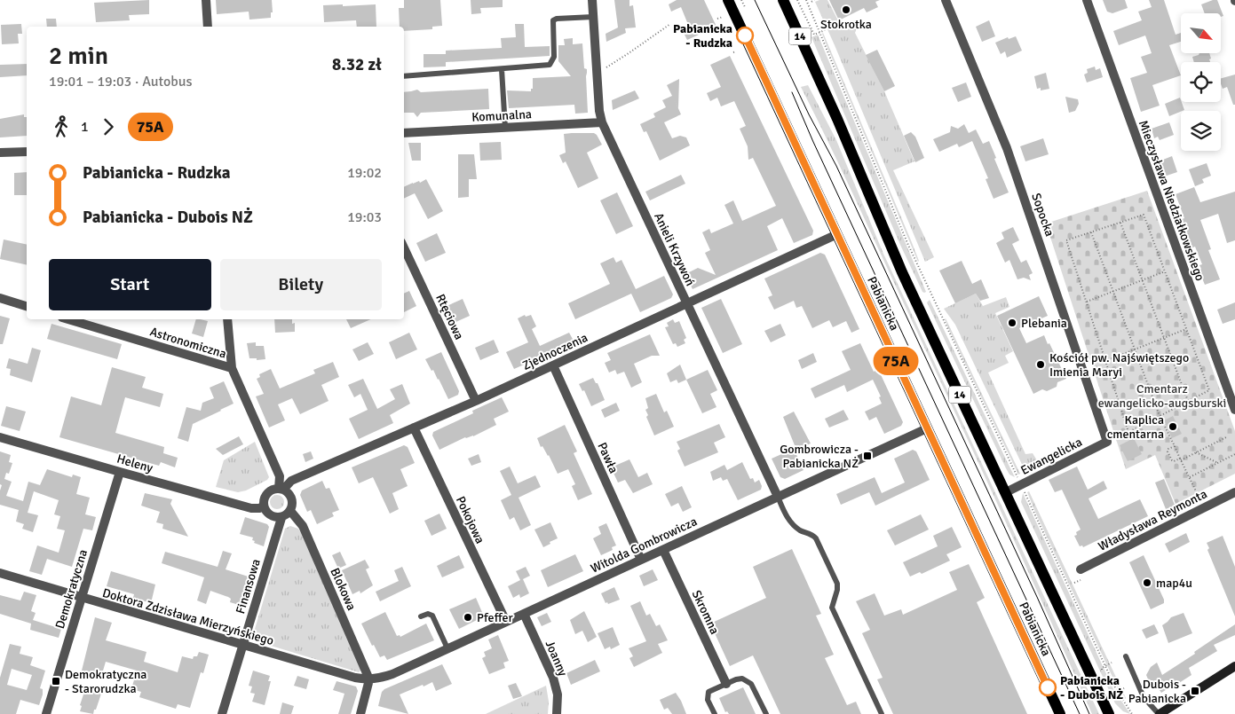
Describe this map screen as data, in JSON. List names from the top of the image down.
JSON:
{
  "streets": {
    "main road": ["14", "Pabianicka"],
    "street": [
      "Komunalna",
      "Mieczysława Niedziałkowskiego",
      "Sopocka",
      "Anieli Krzywoń",
      "Rtęciowa",
      "Astronomiczna",
      "Zjednoczenia",
      "Ewangelicka",
      "Pawła",
      "Heleny",
      "Pokojowa",
      "Władysława Reymonta",
      "Witolda Gombrowicza",
      "Finansowa",
      "Demokratyczna",
      "Blokowa",
      "Skromna",
      "Doktora Zdzisława Mierzyńskiego",
      "Joanny"
    ]
  },
  "crossings": [
    ["14", "Ewangelicka"],
    ["Komunalna", "Anieli Krzywoń"],
    ["Sopocka", "Ewangelicka"],
    ["Anieli Krzywoń", "Zjednoczenia"],
    ["Anieli Krzywoń", "Witolda Gombrowicza"],
    ["Pabianicka", "Zjednoczenia"],
    ["Pabianicka", "Witolda Gombrowicza"],
    ["Rtęciowa", "Zjednoczenia"],
    ["Zjednoczenia", "Pawła"],
    ["Zjednoczenia", "Heleny"],
    ["Zjednoczenia", "Pokojowa"],
    ["Zjednoczenia", "Finansowa"],
    ["Zjednoczenia", "Blokowa"],
    ["Pawła", "Witolda Gombrowicza"],
    ["Heleny", "Finansowa"],
    ["Heleny", "Demokratyczna"],
    ["Heleny", "Blokowa"],
    ["Pokojowa", "Witolda Gombrowicza"],
    ["Witolda Gombrowicza", "Blokowa"],
    ["Witolda Gombrowicza", "Skromna"],
    ["Witolda Gombrowicza", "Doktora Zdzisława Mierzyńskiego"],
    ["Witolda Gombrowicza", "Joanny"],
    ["Finansowa", "Blokowa"],
    ["Finansowa", "Doktora Zdzisława Mierzyńskiego"],
    ["Demokratyczna", "Doktora Zdzisława Mierzyńskiego"],
    ["Blokowa", "Doktora Zdzisława Mierzyńskiego"]
  ],
  "parks": ["Cmentarz ewangelicko-augsburski"],
  "places": {
    "other": [
      "Stokrotka",
      "Pabianicka - Rudzka",
      "Plebania",
      "Kościół pw. Najświętszego Imienia Maryi",
      "Kaplica cmentarna",
      "map4u",
      "Pfeffer",
      "Pabianicka - Dubois NŻ"
    ],
    "transit": ["Gombrowicza - Pabianicka NŻ", "Demokratyczna - Starorudzka", "Dubois - Pabianicka"]
  },
  "lines": ["bus line 75A"],
  "north": "bottom right",
  "page": {
    "on_map": "75A",
    "heading": ["2 min", "19:01 – 19:03 · Autobus", "8.32 zł"],
    "legs": ["1", "75A"],
    "list": [
      {
        "name": "Pabianicka - Rudzka",
        "value": "19:02"
      },
      {
        "name": "Pabianicka - Dubois NŻ",
        "value": "19:03"
      }
    ],
    "buttons": ["Start", "Bilety"]
  }
}
